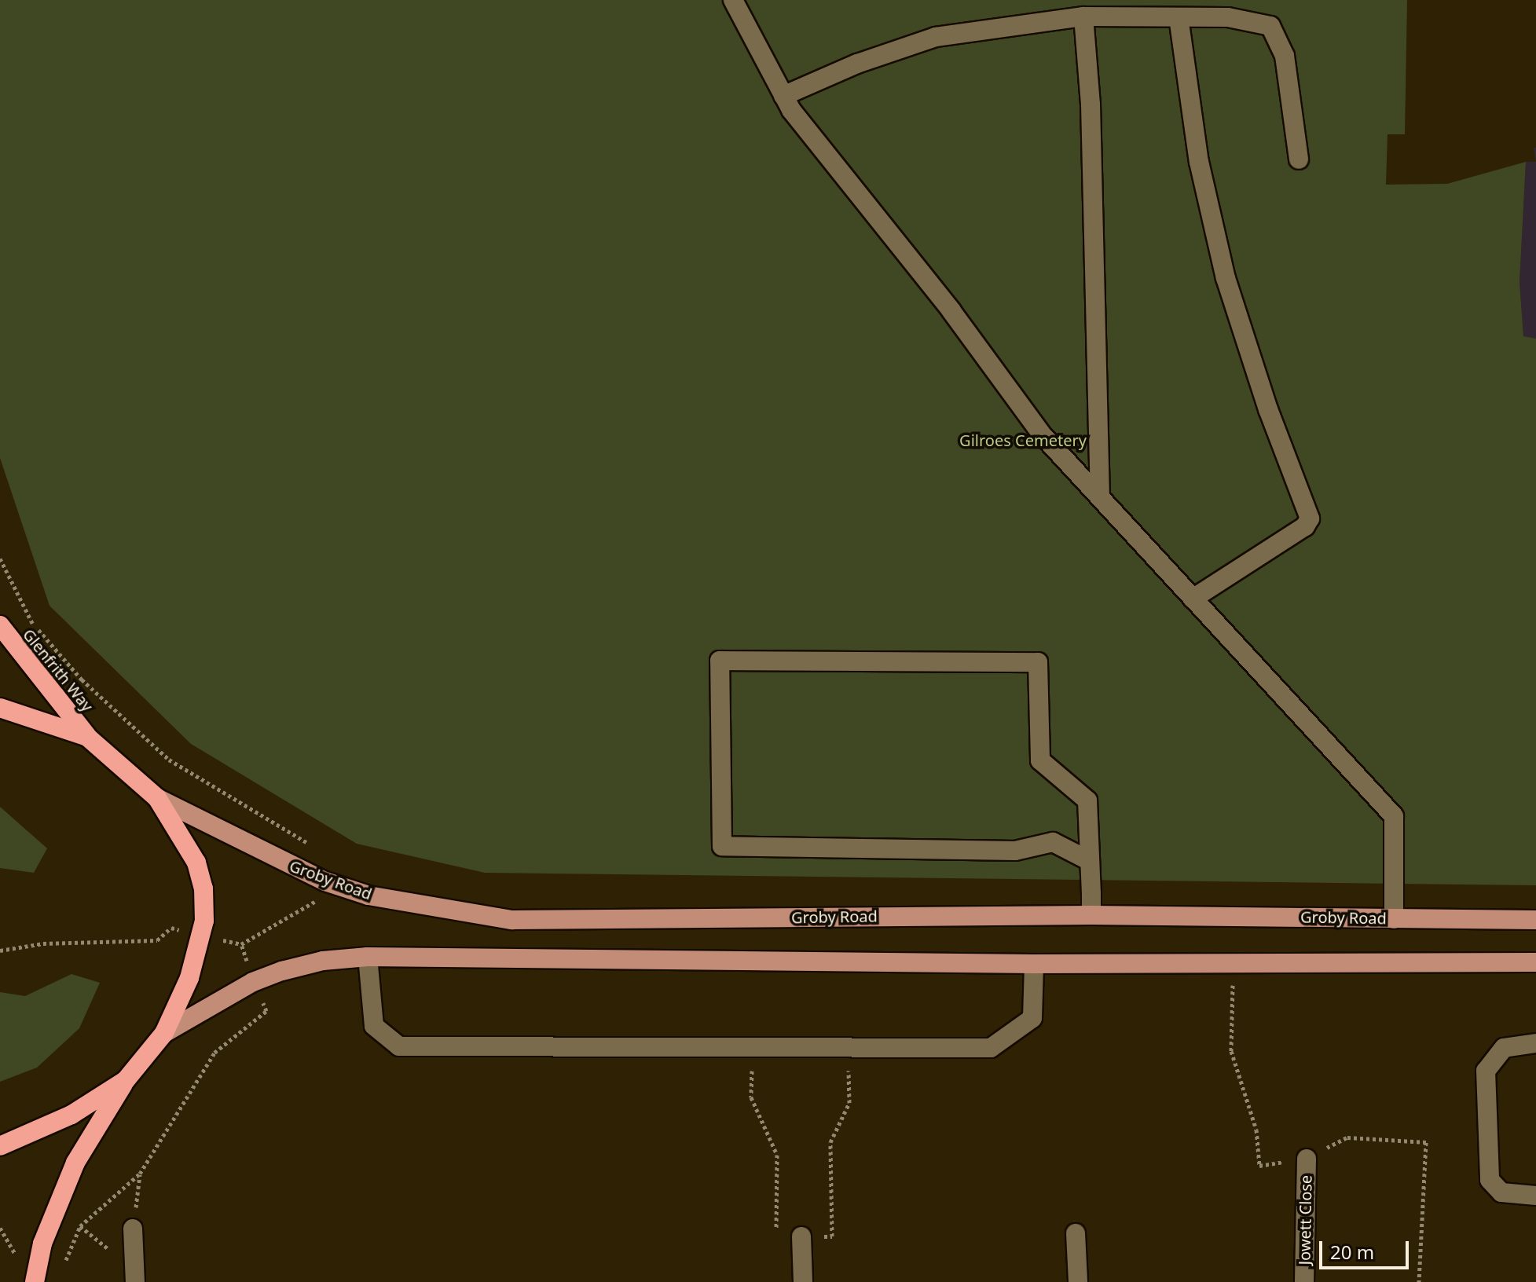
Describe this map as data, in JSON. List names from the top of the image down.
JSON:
{
  "streets": {
    "highway": ["Glenfrith Way"],
    "main road": ["Groby Road"],
    "street": ["Jowett Close"]
  },
  "parks": ["Gilroes Cemetery"],
  "scale_bar": "20 m"
}
